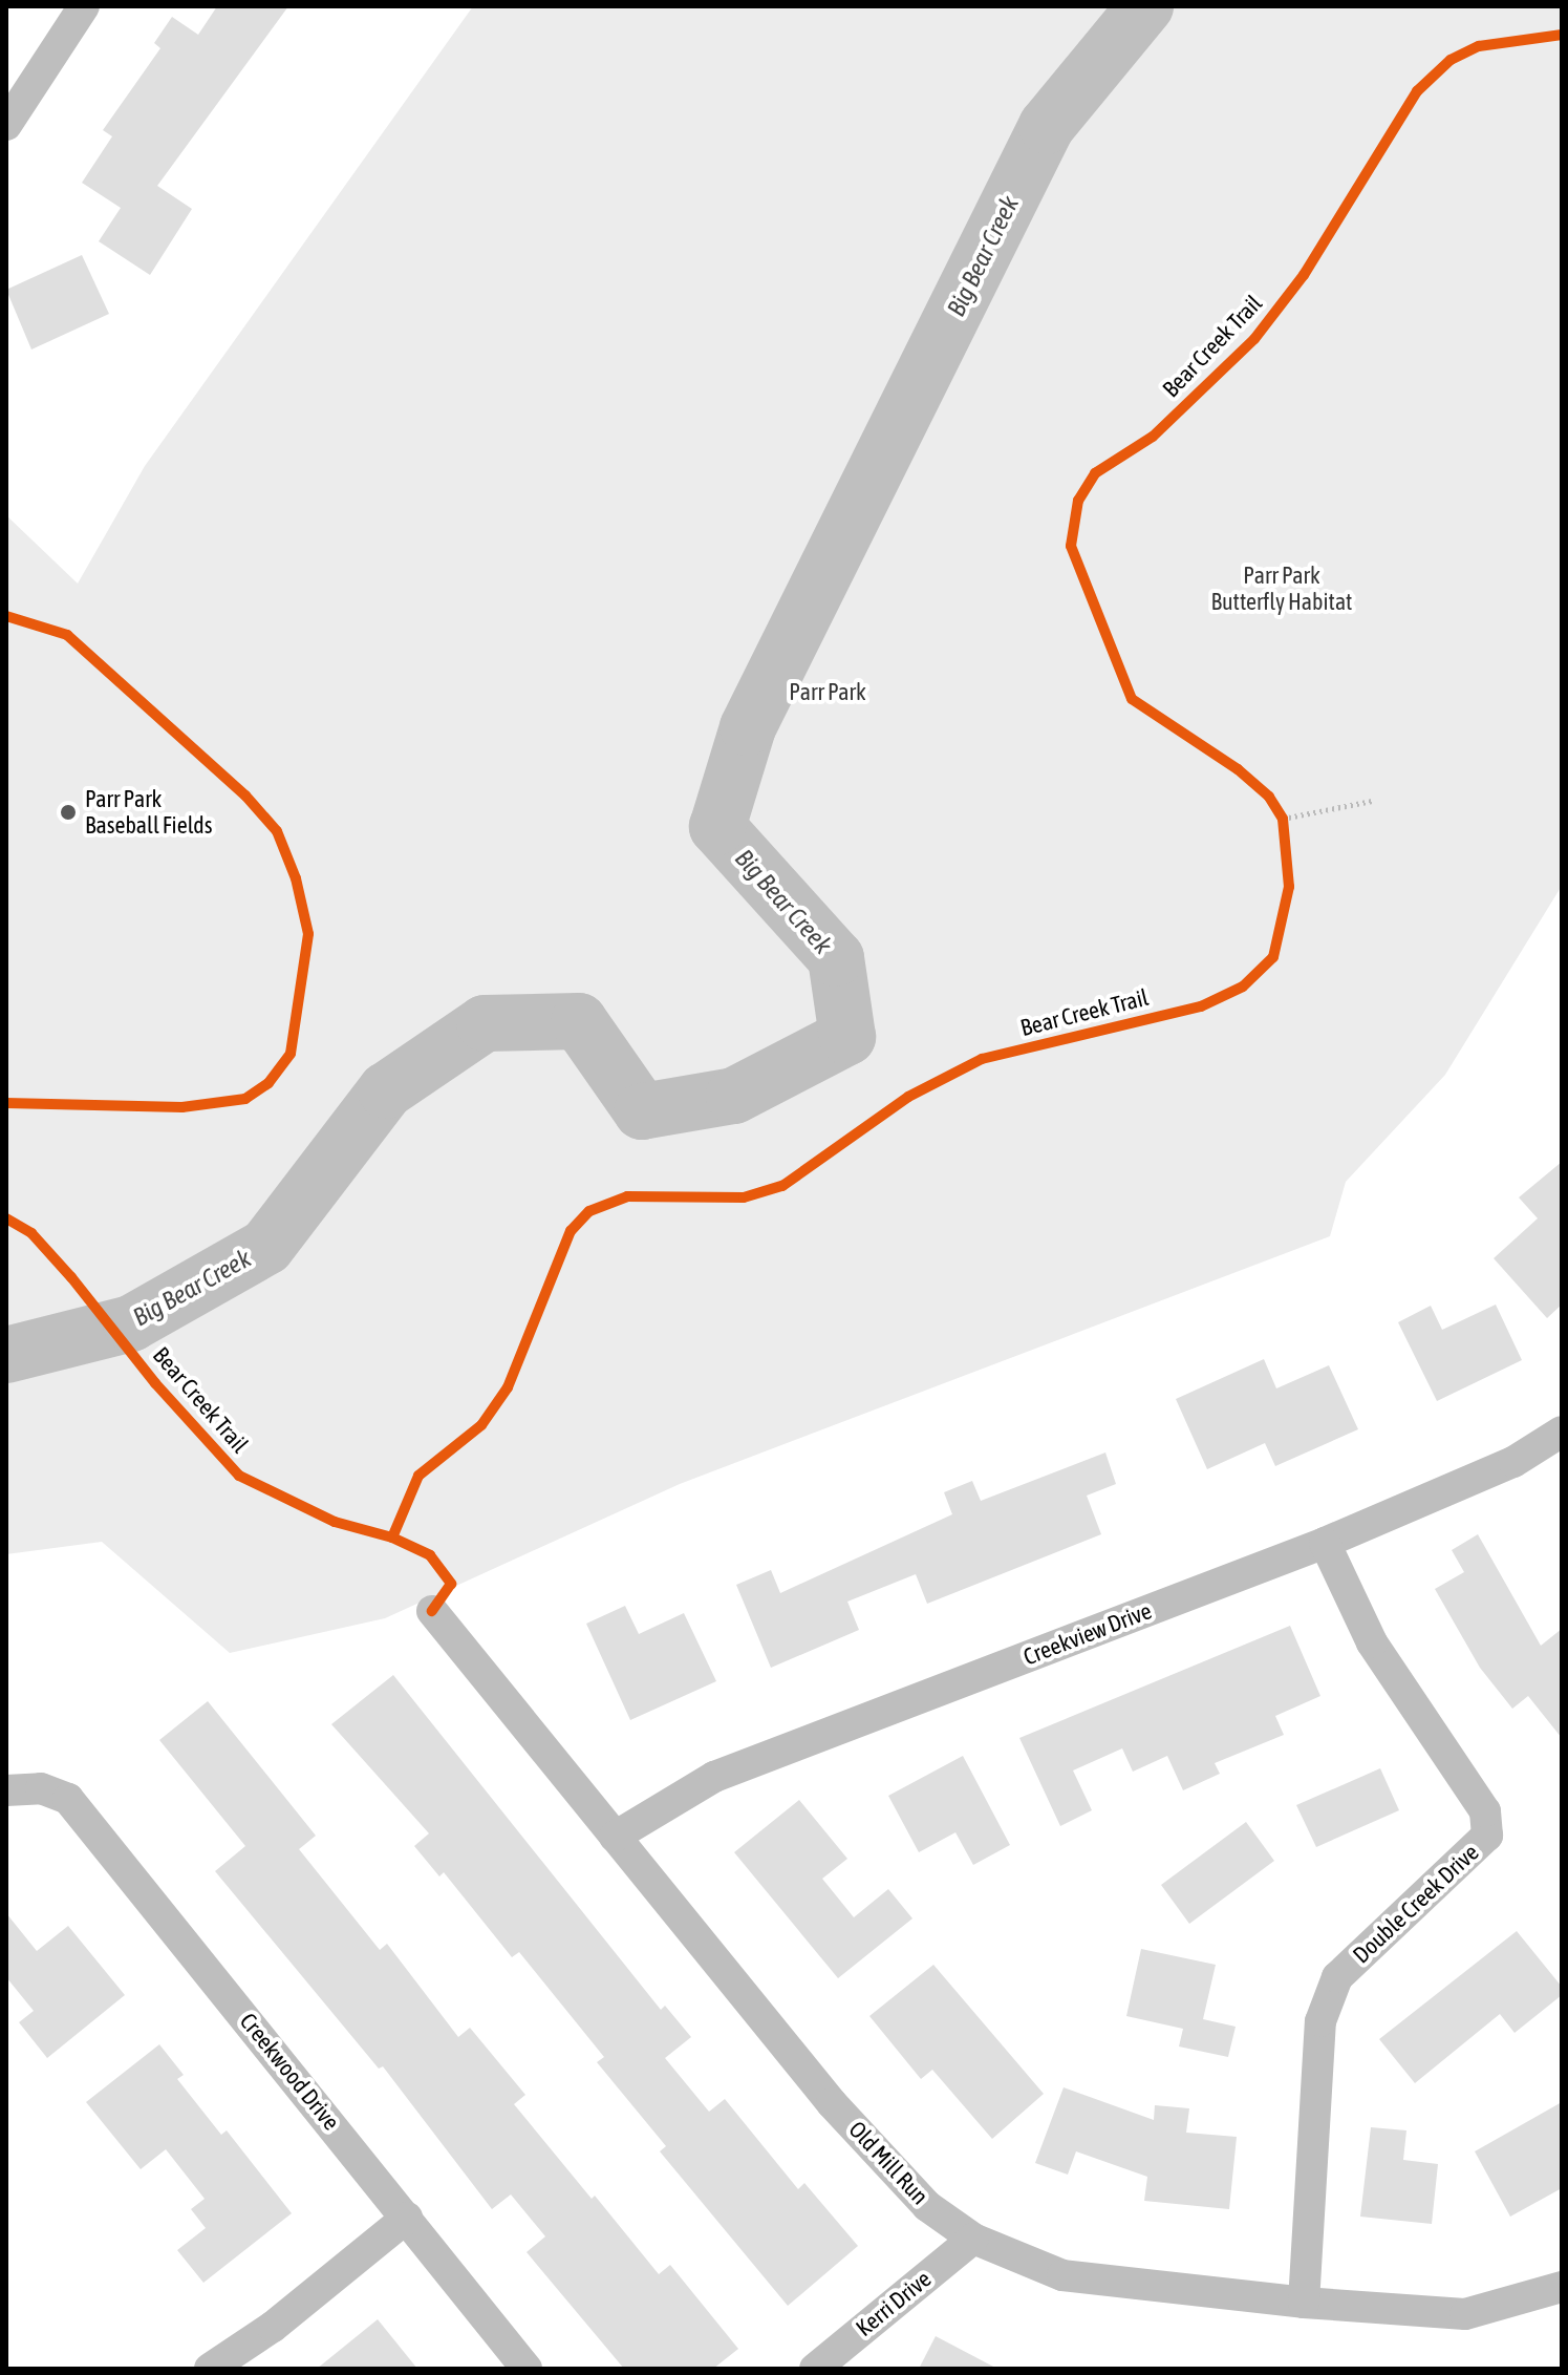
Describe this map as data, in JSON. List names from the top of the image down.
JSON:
{
  "streets": {
    "street": [
      "Creekview Drive",
      "Double Creek Drive",
      "Creekwood Drive",
      "Old Mill Run",
      "Kerri Drive"
    ],
    "cycle path": ["Bear Creek Trail"]
  },
  "crossings": [
    ["Creekview Drive", "Double Creek Drive"],
    ["Creekview Drive", "Old Mill Run"],
    ["Double Creek Drive", "Old Mill Run"],
    ["Old Mill Run", "Kerri Drive"]
  ],
  "water": ["Big Bear Creek"],
  "parks": ["Parr Park Butterfly Habitat", "Parr Park"],
  "places": ["Parr Park Baseball Fields"]
}
